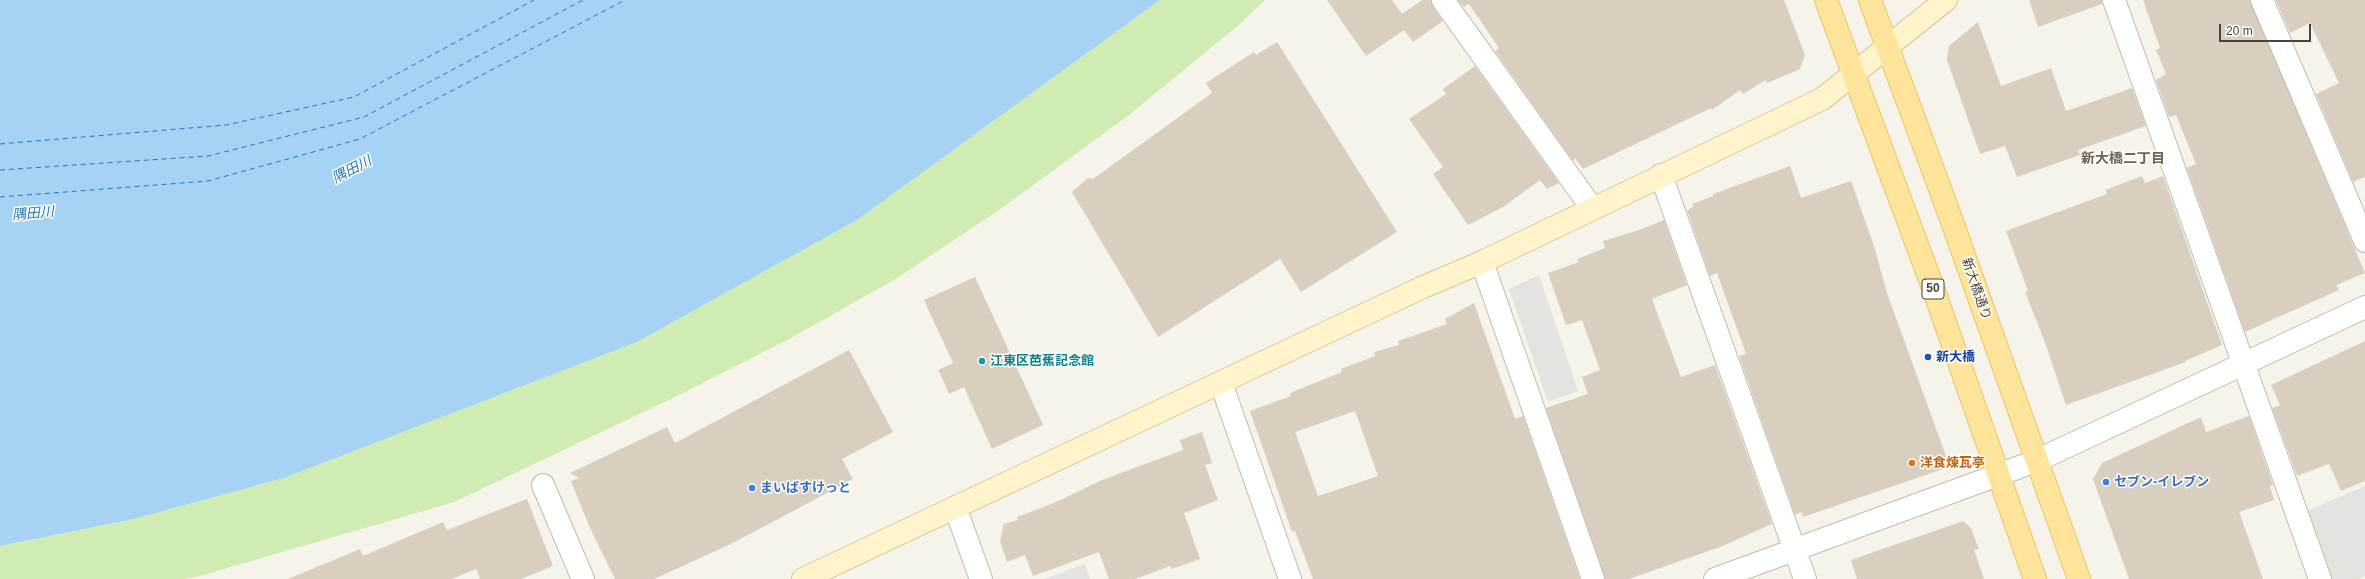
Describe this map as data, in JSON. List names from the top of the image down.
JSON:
{
  "streets": {
    "main road": ["50", "新大橋通り"]
  },
  "districts": ["新大橋二丁目"],
  "water": ["隅田川"],
  "places": [
    "新大橋",
    "江東区芭蕉記念館",
    "洋食煉瓦亭",
    "セブン-イレブン",
    "まいばすけっと"
  ],
  "scale_bar": "20 m"
}
